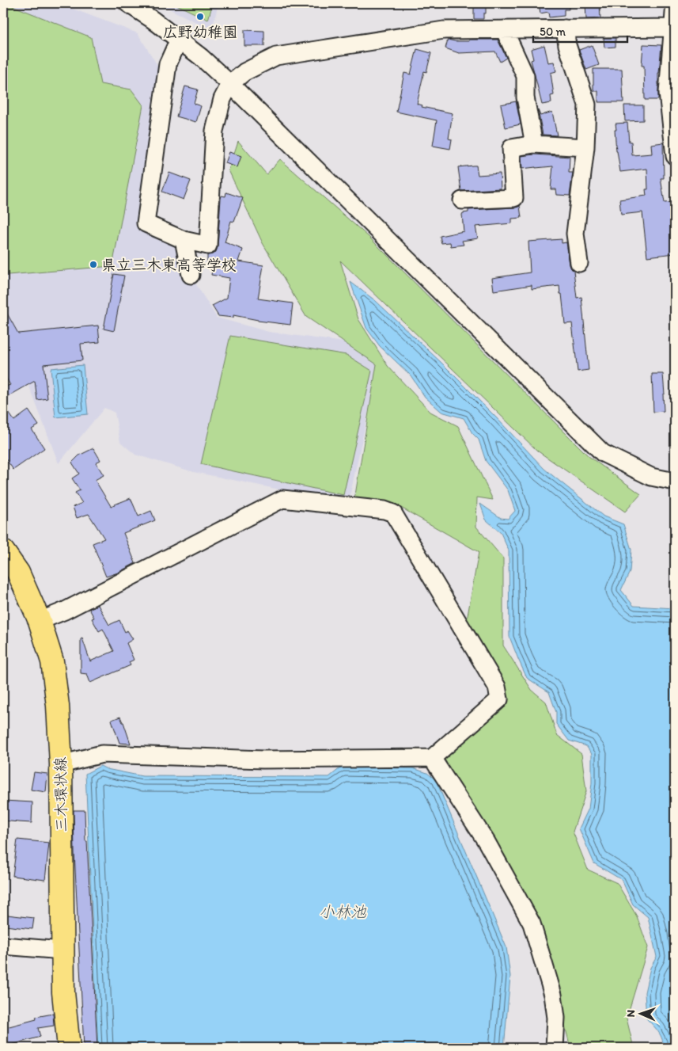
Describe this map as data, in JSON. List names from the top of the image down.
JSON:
{
  "streets": {
    "main road": ["三木環状線"]
  },
  "water": ["小林池"],
  "places": ["広野幼稚園", "県立三木東高等学校"],
  "scale_bar": "50 m",
  "north": "left"
}
